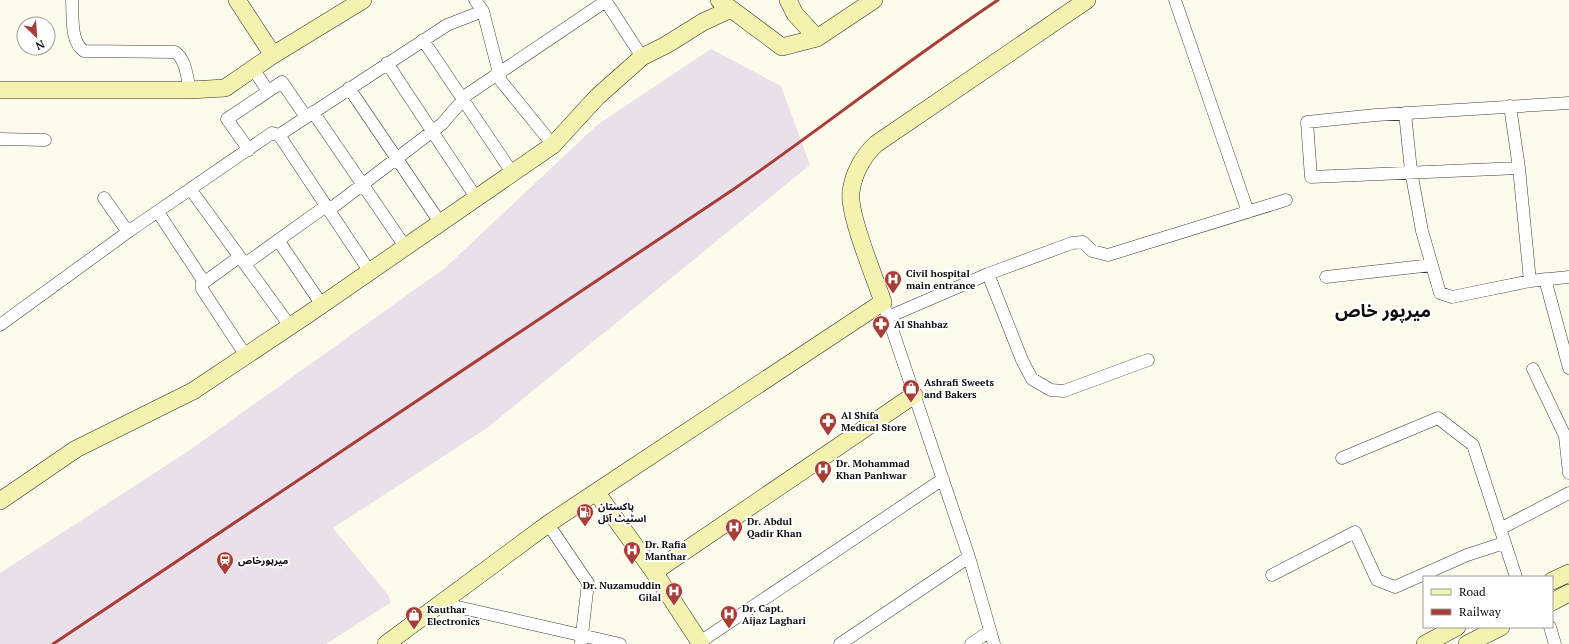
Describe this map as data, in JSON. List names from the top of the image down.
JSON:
{
  "districts": ["میرپور خاص"],
  "places": {
    "hospital": [
      "Civil hospital main entrance",
      "Dr. Mohammad Khan Panhwar",
      "Dr. Abdul Qadir Khan",
      "Dr. Rafia Manthar",
      "Dr. Nuzamuddin Gilal",
      "Dr. Capt. Aijaz Laghari"
    ],
    "pharmacy": ["Al Shahbaz", "Al Shifa Medical Store"],
    "shop": ["Ashrafi Sweets and Bakers", "Kauthar Electronics"],
    "fuel station": ["پاکستان اسٹیٹ آئل"],
    "station": ["ميرپورخاص"]
  },
  "legend": ["Road", "Railway"],
  "north": "bottom right"
}
